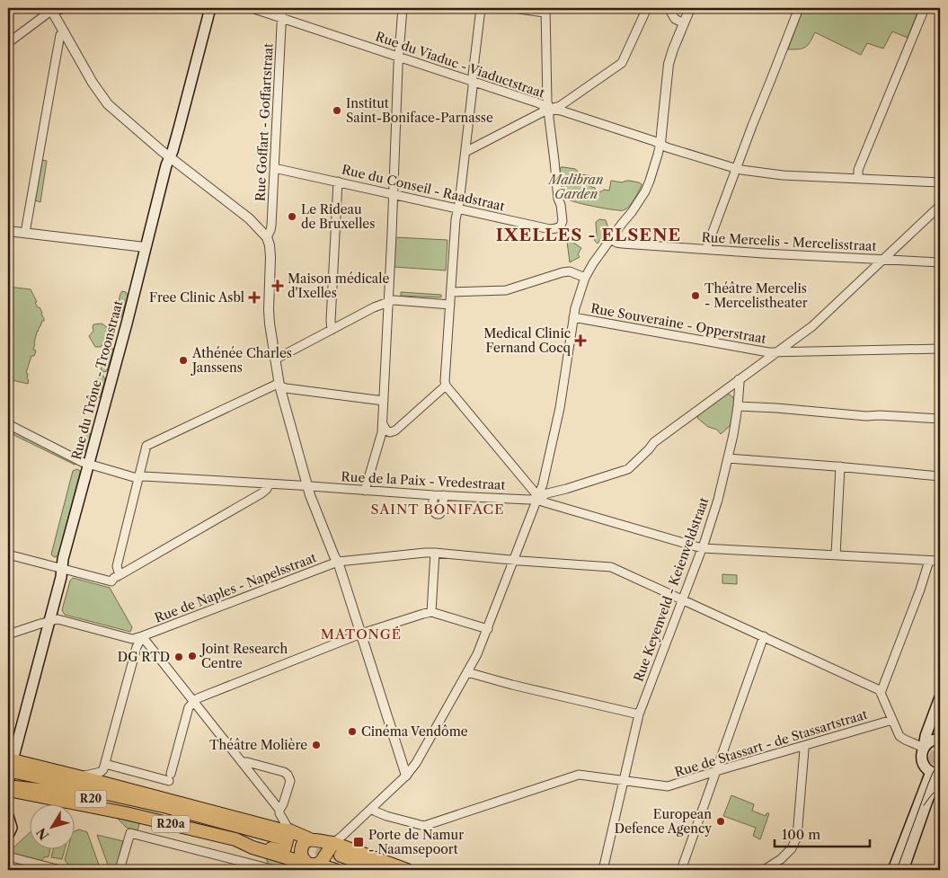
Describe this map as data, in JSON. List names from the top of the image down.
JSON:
{
  "streets": {
    "main road": ["Rue du Trône - Troonstraat", "R20", "R20a"],
    "street": [
      "Rue du Viaduc - Viaductstraat",
      "Rue Goffart - Goffartstraat",
      "Rue du Conseil - Raadstraat",
      "Rue Mercelis - Mercelisstraat",
      "Rue Souveraine - Opperstraat",
      "Rue de la Paix - Vredestraat",
      "Rue de Naples - Napelsstraat",
      "Rue Keyenveld - Keienveldstraat",
      "Rue de Stassart - de Stassartstraat"
    ]
  },
  "crossings": [
    ["Rue du Viaduc - Viaductstraat", "Rue Goffart - Goffartstraat"],
    ["Rue du Viaduc - Viaductstraat", "Rue du Conseil - Raadstraat"],
    ["Rue Goffart - Goffartstraat", "Rue du Conseil - Raadstraat"],
    ["Rue du Trône - Troonstraat", "Rue de la Paix - Vredestraat"],
    ["Rue du Trône - Troonstraat", "R20"],
    ["Rue du Trône - Troonstraat", "R20a"],
    ["Rue de Naples - Napelsstraat", "Rue Keyenveld - Keienveldstraat"],
    ["Rue Keyenveld - Keienveldstraat", "Rue de Stassart - de Stassartstraat"],
    ["R20", "R20a"]
  ],
  "districts": ["IXELLES - ELSENE", "SAINT BONIFACE", "MATONGÉ"],
  "parks": ["Malibran Garden"],
  "places": {
    "other": [
      "Institut Saint-Boniface-Parnasse",
      "Le Rideau de Bruxelles",
      "Théâtre Mercelis - Mercelistheater",
      "Athénée Charles Janssens",
      "Joint Research Centre",
      "DG RTD",
      "Cinéma Vendôme",
      "Théâtre Molière",
      "European Defence Agency"
    ],
    "health": ["Maison médicale d'Ixelles", "Free Clinic Asbl", "Medical Clinic Fernand Cocq"],
    "transit": ["Porte de Namur - Naamsepoort"]
  },
  "scale_bar": "100 m",
  "north": "bottom left"
}
